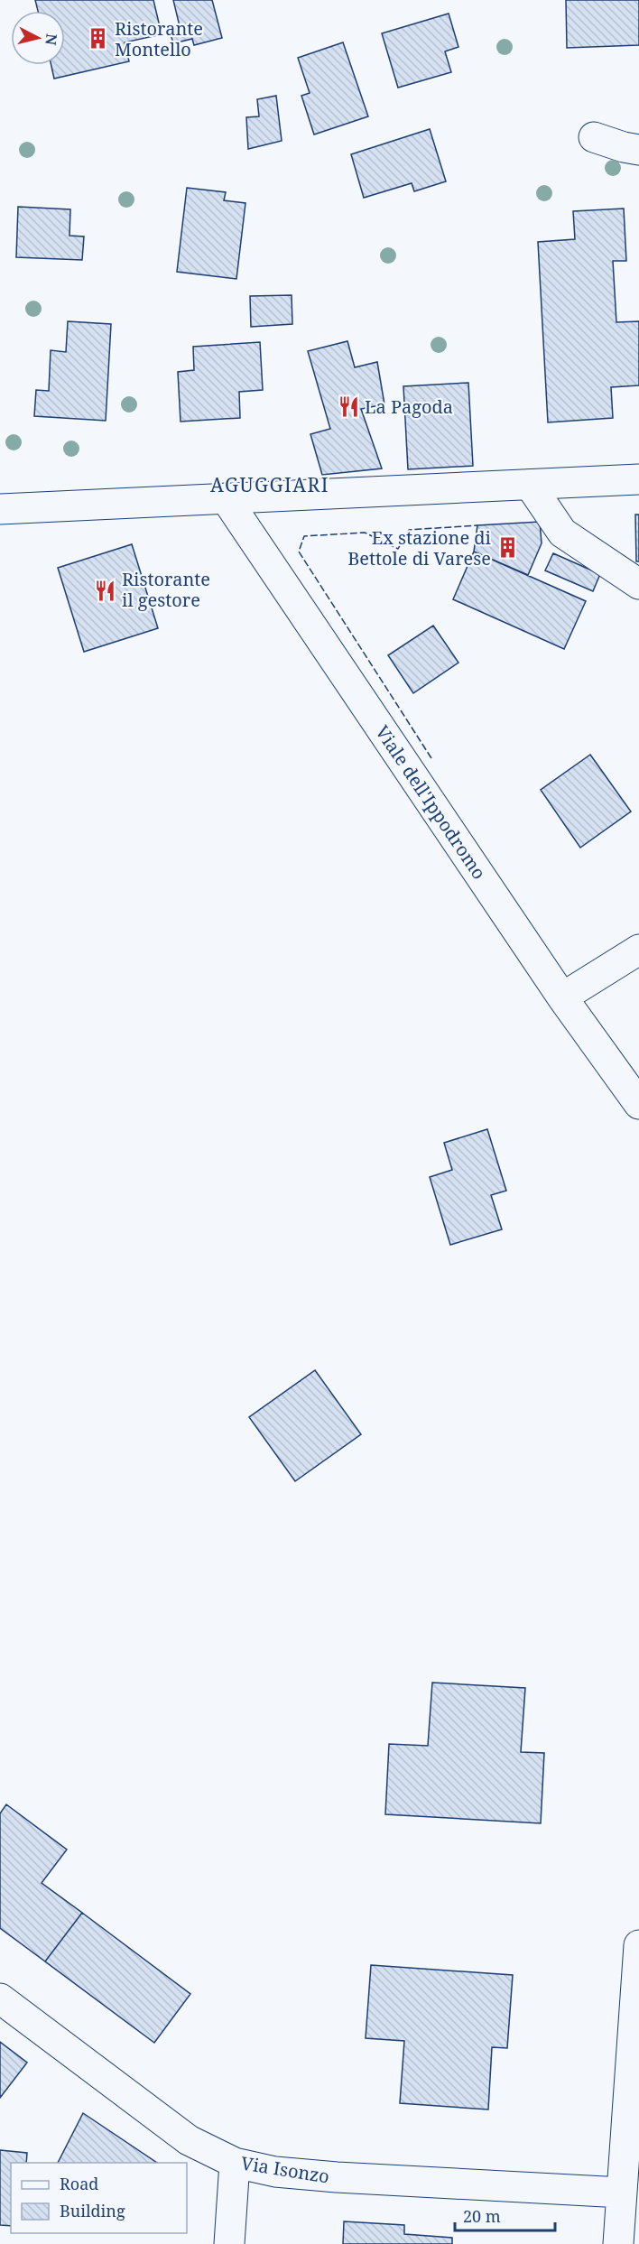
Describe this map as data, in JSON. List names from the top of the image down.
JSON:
{
  "streets": {
    "street": ["Viale dell'Ippodromo", "Via Isonzo"]
  },
  "districts": ["AGUGGIARI"],
  "places": {
    "building": ["Ristorante Montello", "Ex stazione di Bettole di Varese"],
    "restaurant": ["La Pagoda", "Ristorante il gestore"]
  },
  "legend": ["Road", "Building"],
  "scale_bar": "20 m",
  "north": "right"
}
